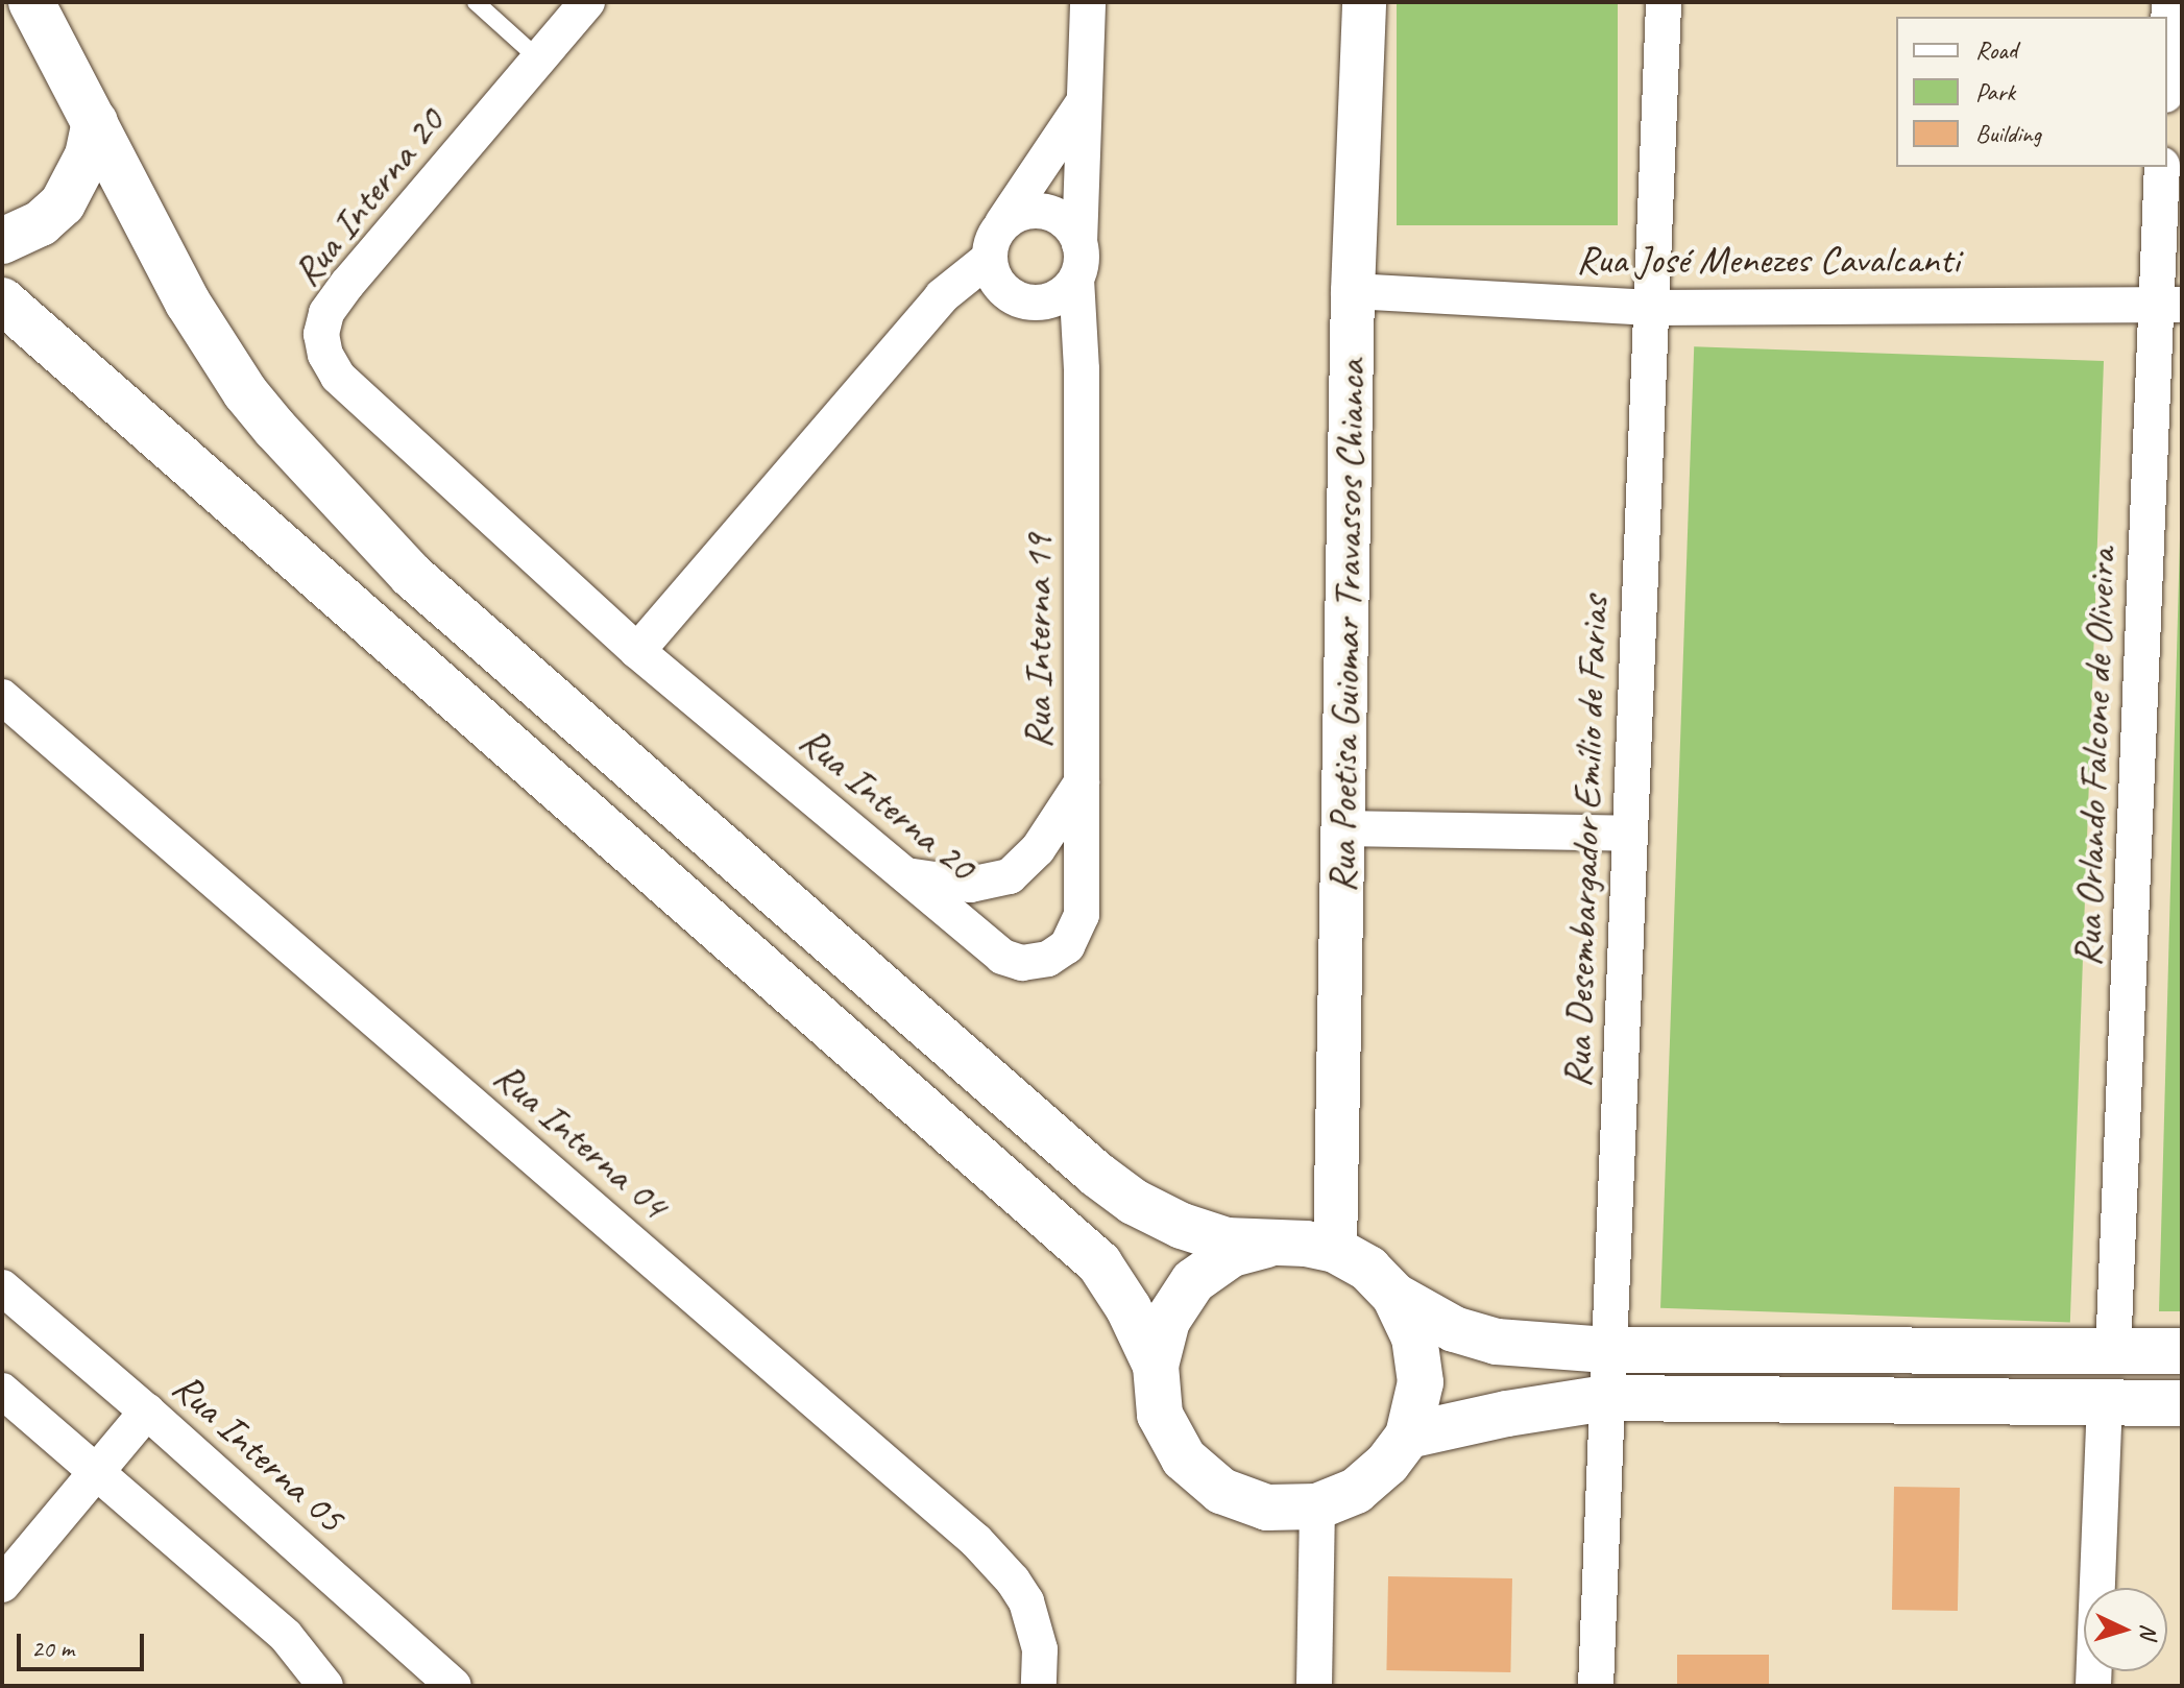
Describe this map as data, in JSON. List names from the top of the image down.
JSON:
{
  "streets": {
    "street": [
      "Rua Interna 20",
      "Rua José Menezes Cavalcanti",
      "Rua Poetisa Guiomar Travassos Chianca",
      "Rua Interna 19",
      "Rua Orlando Falcone de Oliveira",
      "Rua Desembargador Emílio de Farias",
      "Rua Interna 04",
      "Rua Interna 05"
    ]
  },
  "crossings": [
    ["Rua Interna 20", "Rua Interna 19"],
    ["Rua José Menezes Cavalcanti", "Rua Poetisa Guiomar Travassos Chianca"],
    ["Rua José Menezes Cavalcanti", "Rua Orlando Falcone de Oliveira"],
    ["Rua José Menezes Cavalcanti", "Rua Desembargador Emílio de Farias"]
  ],
  "legend": ["Road", "Park", "Building"],
  "scale_bar": "20 m",
  "north": "right"
}
